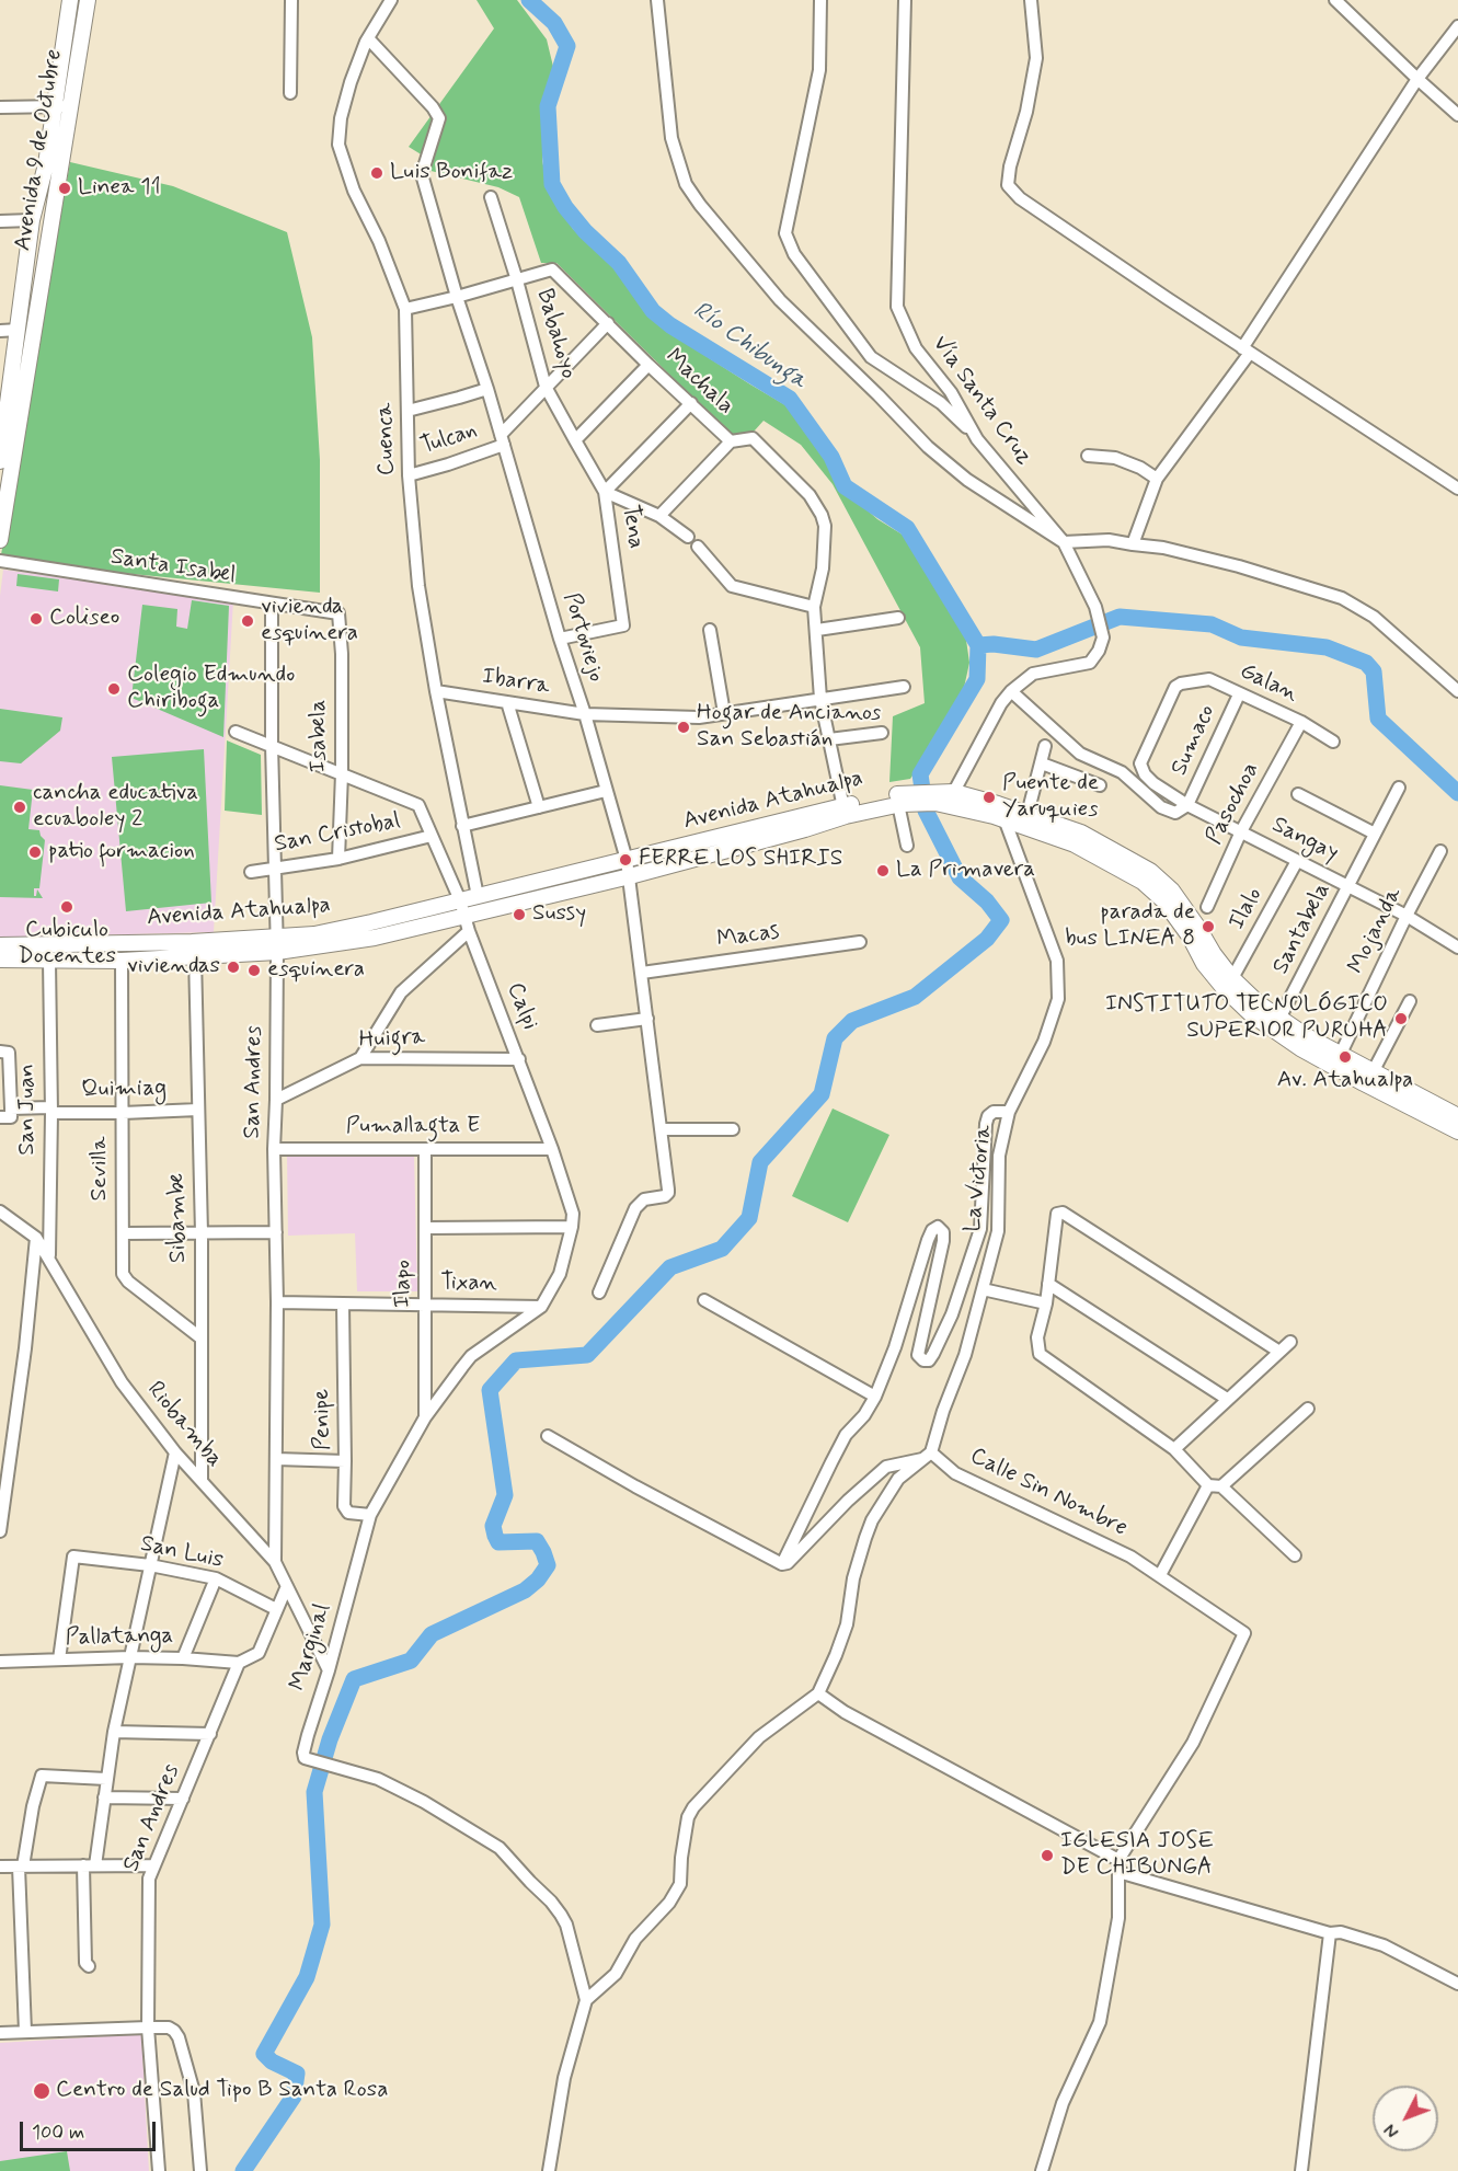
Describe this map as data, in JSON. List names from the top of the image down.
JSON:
{
  "streets": {
    "main road": ["Avenida 9 de Octubre", "Avenida Atahualpa"],
    "street": [
      "Babahoyo",
      "Machala",
      "Vía Santa Cruz",
      "Cuenca",
      "Tulcan",
      "Tena",
      "Santa Isabel",
      "Portoviejo",
      "Ibarra",
      "Galan",
      "Isabela",
      "Sumaco",
      "Pasochoa",
      "San Cristobal",
      "Sangay",
      "Ilalo",
      "Santabela",
      "Mojanda",
      "Macas",
      "Calpi",
      "Huigra",
      "San Andres",
      "Quimiag",
      "San Juan",
      "Pumallagta E",
      "Sevilla",
      "La Victoria",
      "Sibambe",
      "Ilapo",
      "Tixan",
      "Penipe",
      "Riobamba",
      "Calle Sin Nombre",
      "San Luis",
      "Pallatanga",
      "Marginal"
    ]
  },
  "crossings": [
    ["Babahoyo", "Machala"],
    ["Babahoyo", "Tulcan"],
    ["Babahoyo", "Tena"],
    ["Machala", "Cuenca"],
    ["Machala", "Tulcan"],
    ["Machala", "Tena"],
    ["Machala", "Portoviejo"],
    ["Machala", "Ibarra"],
    ["Machala", "Avenida Atahualpa"],
    ["Vía Santa Cruz", "Avenida Atahualpa"],
    ["Cuenca", "Tulcan"],
    ["Cuenca", "Portoviejo"],
    ["Cuenca", "Ibarra"],
    ["Cuenca", "Avenida Atahualpa"],
    ["Tulcan", "Portoviejo"],
    ["Tena", "Portoviejo"],
    ["Santa Isabel", "Isabela"],
    ["Santa Isabel", "San Andres"],
    ["Portoviejo", "Ibarra"],
    ["Portoviejo", "Avenida Atahualpa"],
    ["Portoviejo", "Macas"],
    ["Galan", "Sumaco"],
    ["Galan", "Pasochoa"],
    ["Galan", "Sangay"],
    ["Isabela", "San Cristobal"],
    ["Isabela", "Calpi"],
    ["Sumaco", "Sangay"],
    ["Avenida Atahualpa", "Ilalo"],
    ["Avenida Atahualpa", "Santabela"],
    ["Avenida Atahualpa", "Mojanda"],
    ["Avenida Atahualpa", "Calpi"],
    ["Avenida Atahualpa", "San Andres"],
    ["Avenida Atahualpa", "San Juan"],
    ["Avenida Atahualpa", "Sevilla"],
    ["Avenida Atahualpa", "La Victoria"],
    ["Avenida Atahualpa", "Sibambe"],
    ["Pasochoa", "Sangay"],
    ["San Cristobal", "Calpi"],
    ["San Cristobal", "San Andres"],
    ["Sangay", "Ilalo"],
    ["Sangay", "Santabela"],
    ["Sangay", "Mojanda"],
    ["Calpi", "Huigra"],
    ["Calpi", "Pumallagta E"],
    ["Calpi", "Marginal"],
    ["Huigra", "San Andres"],
    ["San Andres", "Pumallagta E"],
    ["San Andres", "Tixan"],
    ["San Andres", "Riobamba"],
    ["San Andres", "San Luis"],
    ["San Andres", "Pallatanga"],
    ["Quimiag", "San Juan"],
    ["Quimiag", "Sevilla"],
    ["Quimiag", "Sibambe"],
    ["San Juan", "Riobamba"],
    ["Pumallagta E", "Ilapo"],
    ["Sevilla", "Sibambe"],
    ["La Victoria", "Calle Sin Nombre"],
    ["Sibambe", "Riobamba"],
    ["Ilapo", "Tixan"],
    ["Ilapo", "Marginal"],
    ["Tixan", "Penipe"],
    ["Tixan", "Marginal"],
    ["Penipe", "Marginal"],
    ["Riobamba", "Marginal"],
    ["San Luis", "Pallatanga"]
  ],
  "water": ["Río Chibunga"],
  "places": [
    "Luis Bonifaz",
    "Linea 11",
    "Coliseo",
    "vivienda esquinera",
    "Colegio Edmundo Chiriboga",
    "Hogar de Ancianos San Sebastián",
    "Puente de Yaruquies",
    "cancha educativa ecuaboley 2",
    "patio formacion",
    "FERRE LOS SHIRIS",
    "La Primavera",
    "Cubiculo Docentes",
    "Sussy",
    "parada de bus LINEA 8",
    "viviendas",
    "esquinera",
    "INSTITUTO TECNOLÓGICO SUPERIOR PURUHA",
    "Av. Atahualpa",
    "IGLESIA JOSE DE CHIBUNGA",
    "Centro de Salud Tipo B Santa Rosa"
  ],
  "scale_bar": "100 m",
  "north": "bottom left"
}
